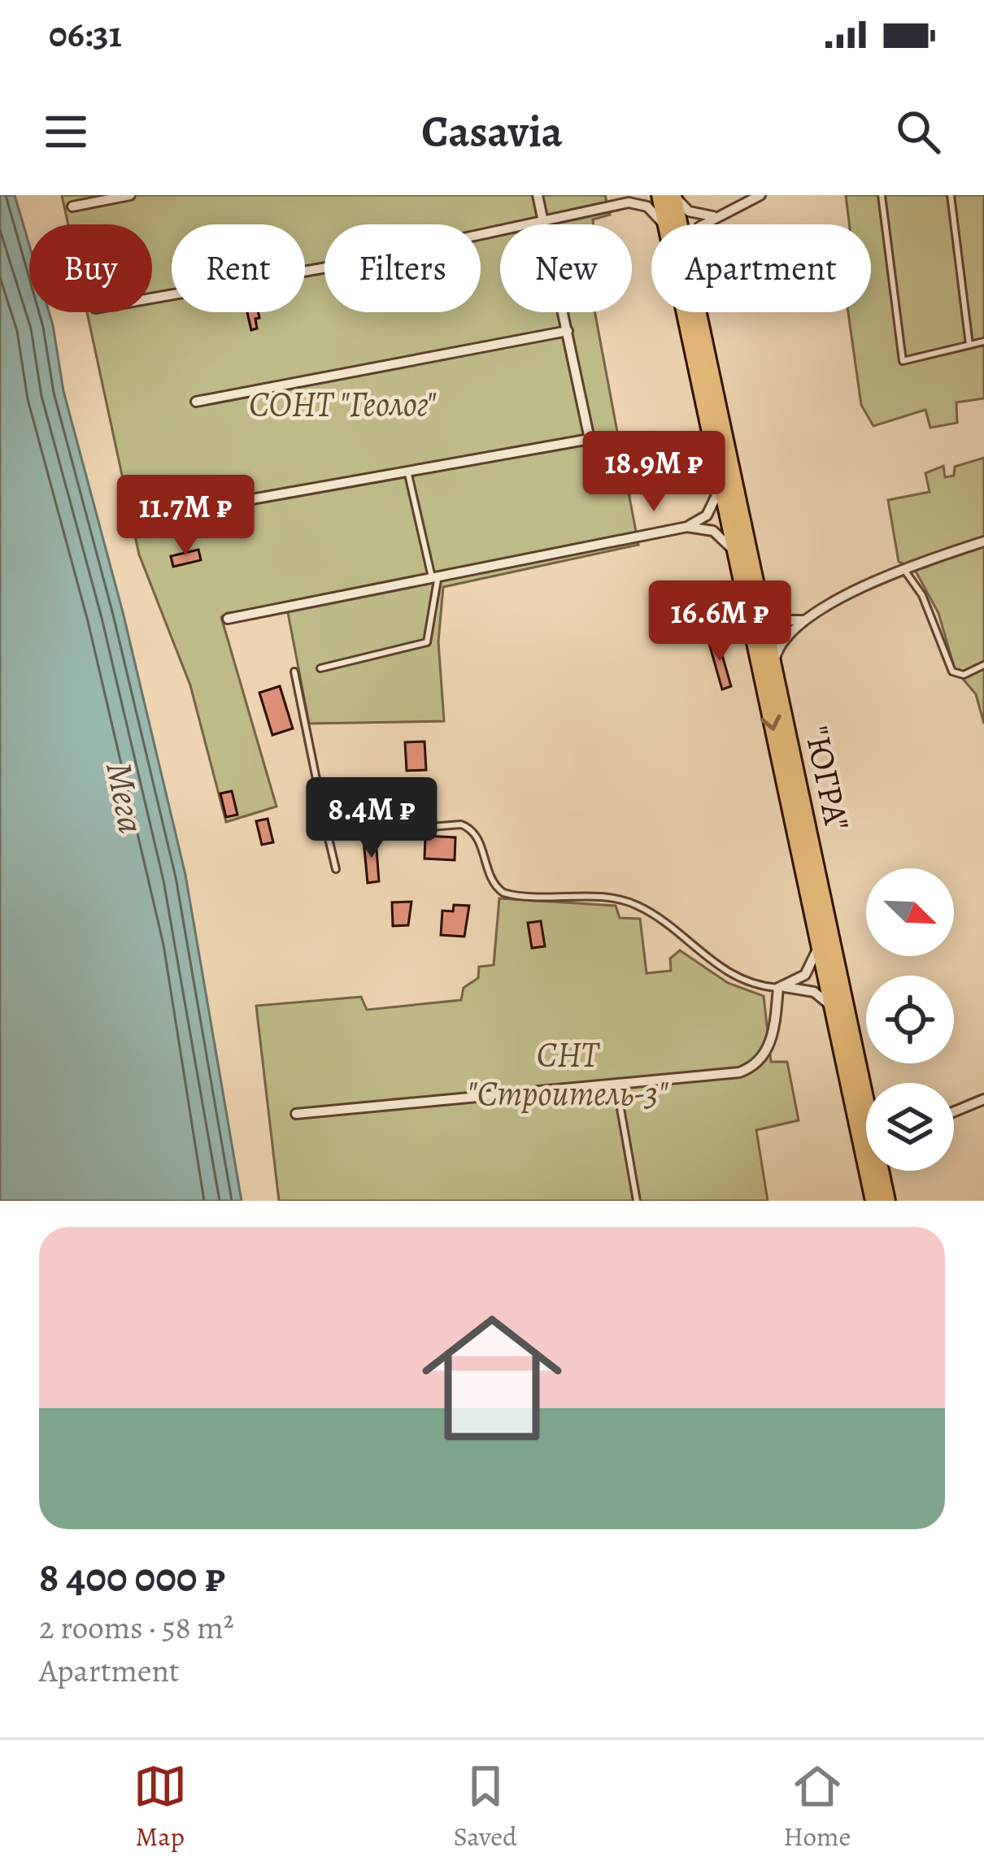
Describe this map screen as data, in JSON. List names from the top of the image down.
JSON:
{
  "streets": {
    "highway": ["\"ЮГРА\""]
  },
  "water": ["Мега"],
  "parks": ["СОНТ \"Геолог\"", "СНТ \"Строитель-3\""],
  "north": "bottom right",
  "page": {
    "status": "06:31",
    "header": "Casavia",
    "chip": [
      "Buy",
      "Rent",
      "Filters",
      "New",
      "Apartment"
    ],
    "price": [
      "18.9M ₽",
      "11.7M ₽",
      "16.6M ₽",
      "8.4M ₽"
    ],
    "list": [
      {
        "name": "8 400 000 ₽",
        "note": "2 rooms · 58 m² · Apartment"
      }
    ],
    "tabs": ["Map", "Saved", "Home"]
  }
}
